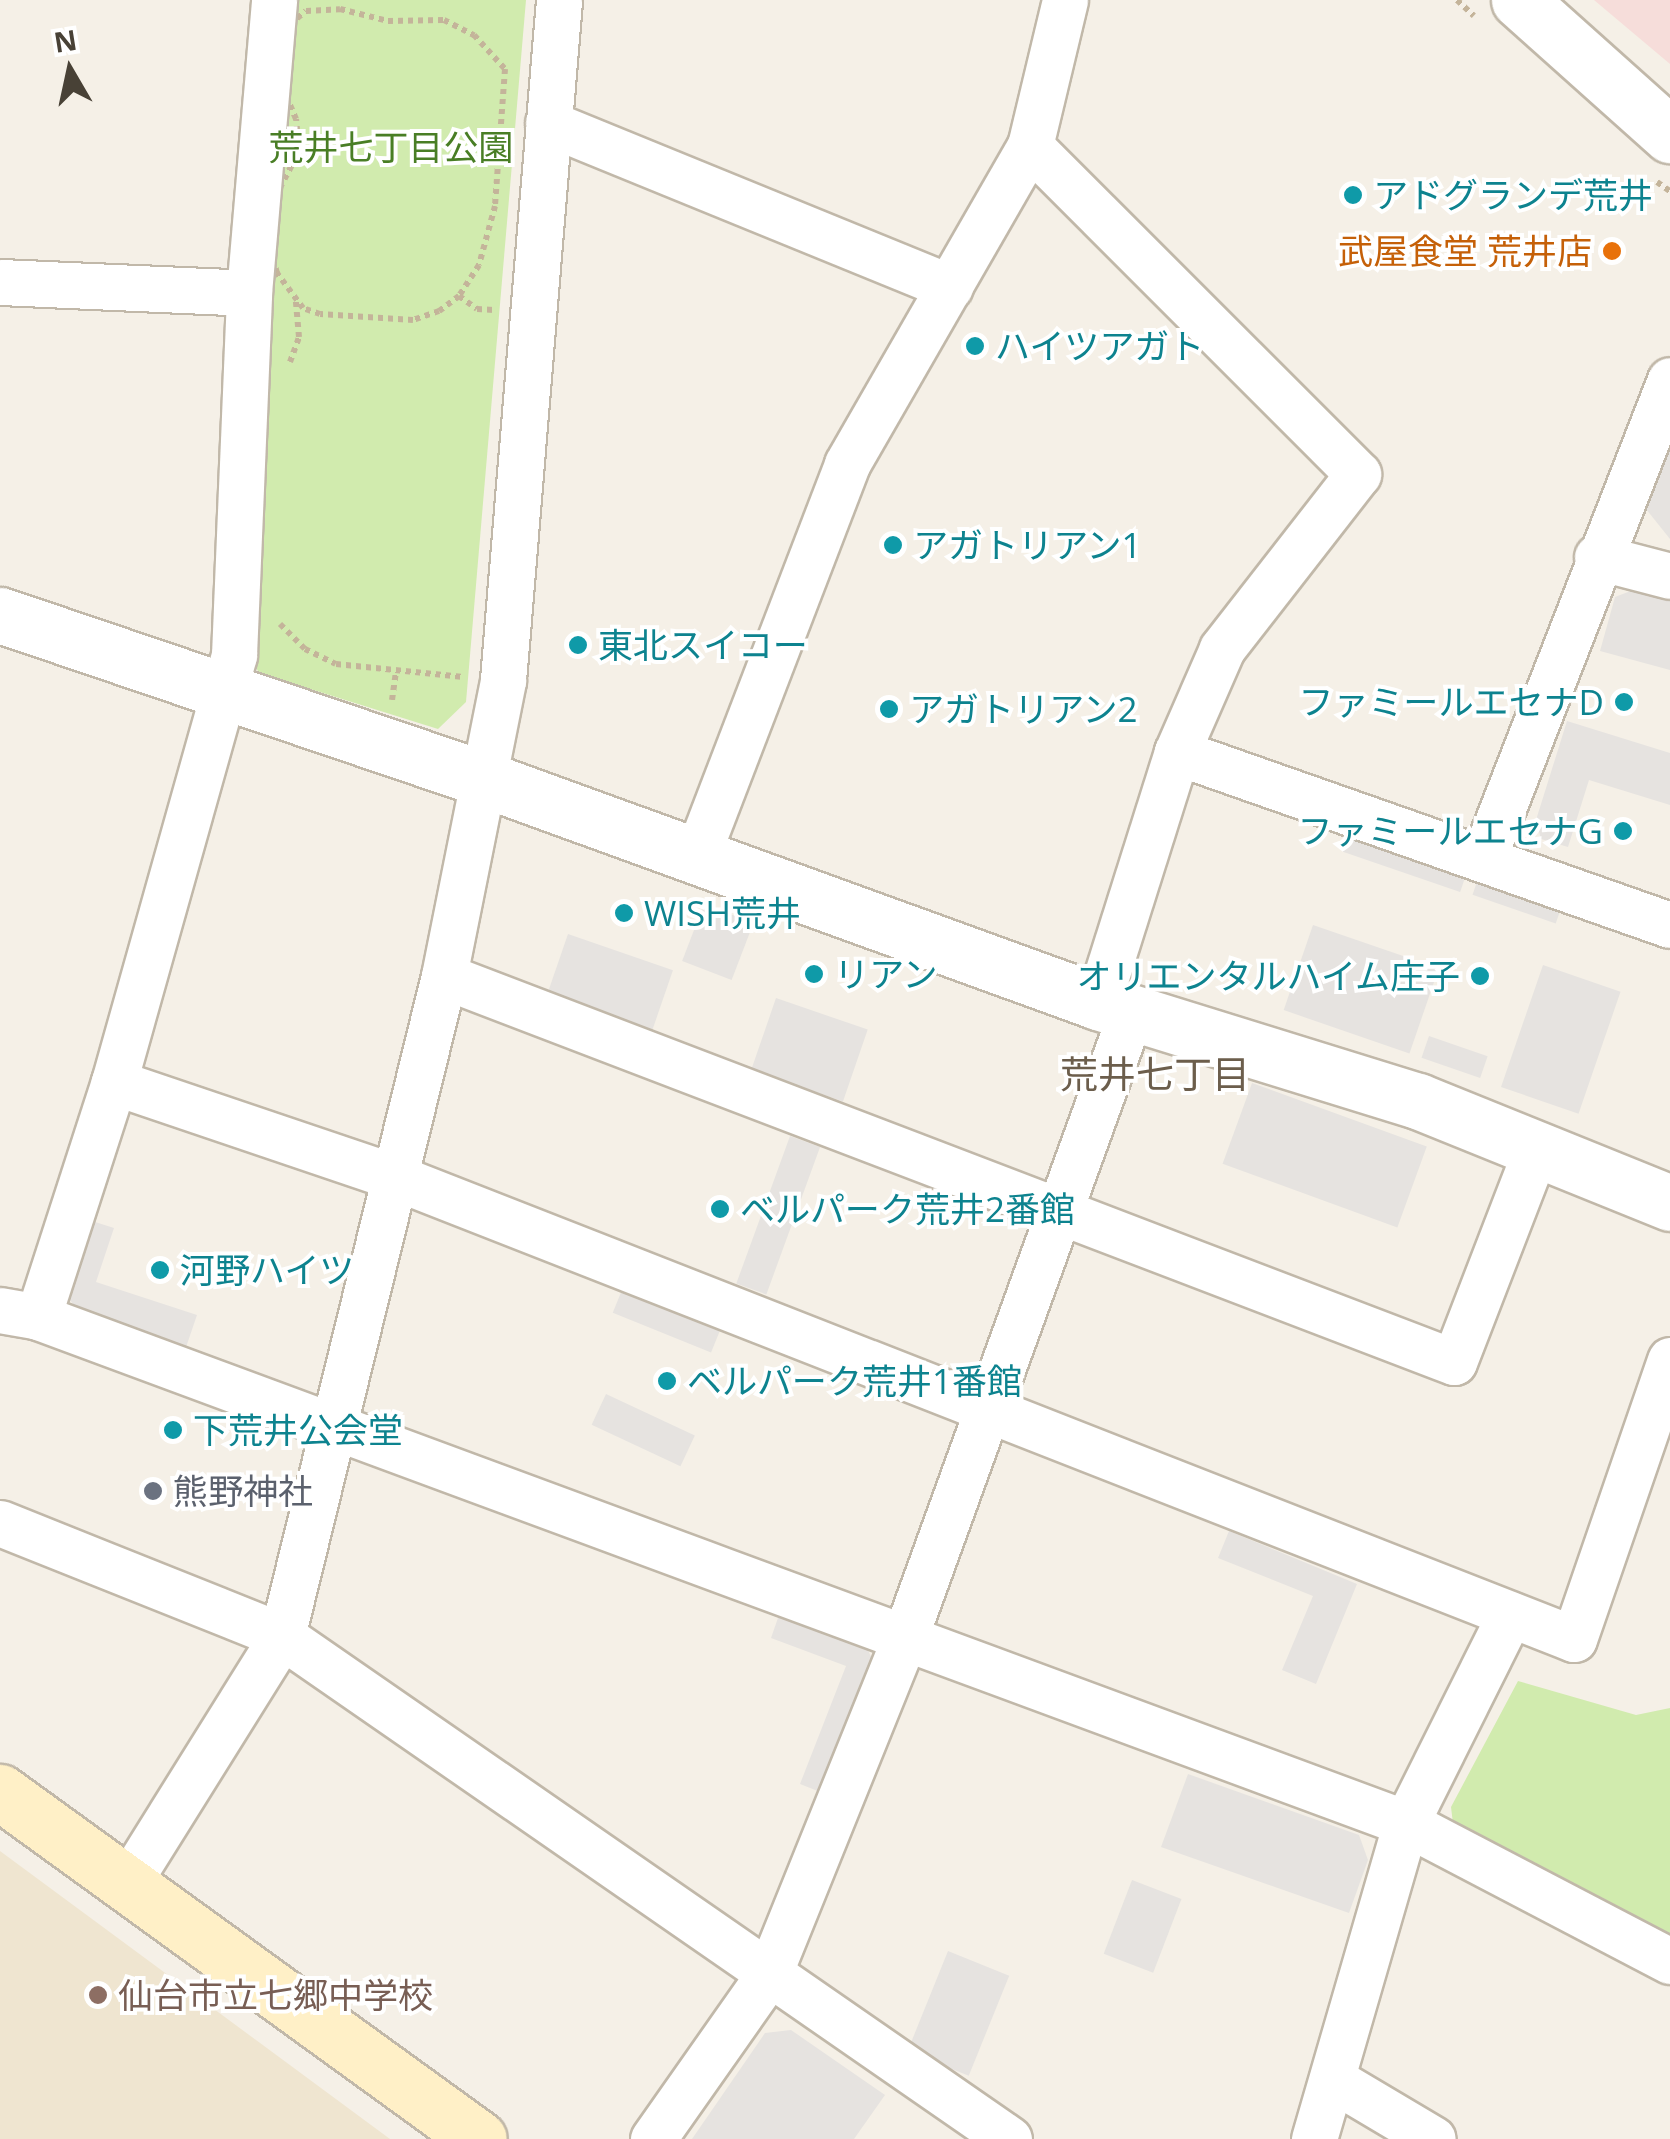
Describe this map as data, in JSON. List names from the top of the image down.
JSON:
{
  "districts": ["荒井七丁目"],
  "parks": ["荒井七丁目公園"],
  "places": [
    "アドグランデ荒井",
    "武屋食堂 荒井店",
    "ハイツアガト",
    "アガトリアン1",
    "東北スイコー",
    "ファミールエセナD",
    "アガトリアン2",
    "ファミールエセナG",
    "WISH荒井",
    "リアン",
    "オリエンタルハイム庄子",
    "ベルパーク荒井2番館",
    "河野ハイツ",
    "ベルパーク荒井1番館",
    "下荒井公会堂",
    "熊野神社",
    "仙台市立七郷中学校"
  ],
  "north": "top"
}
